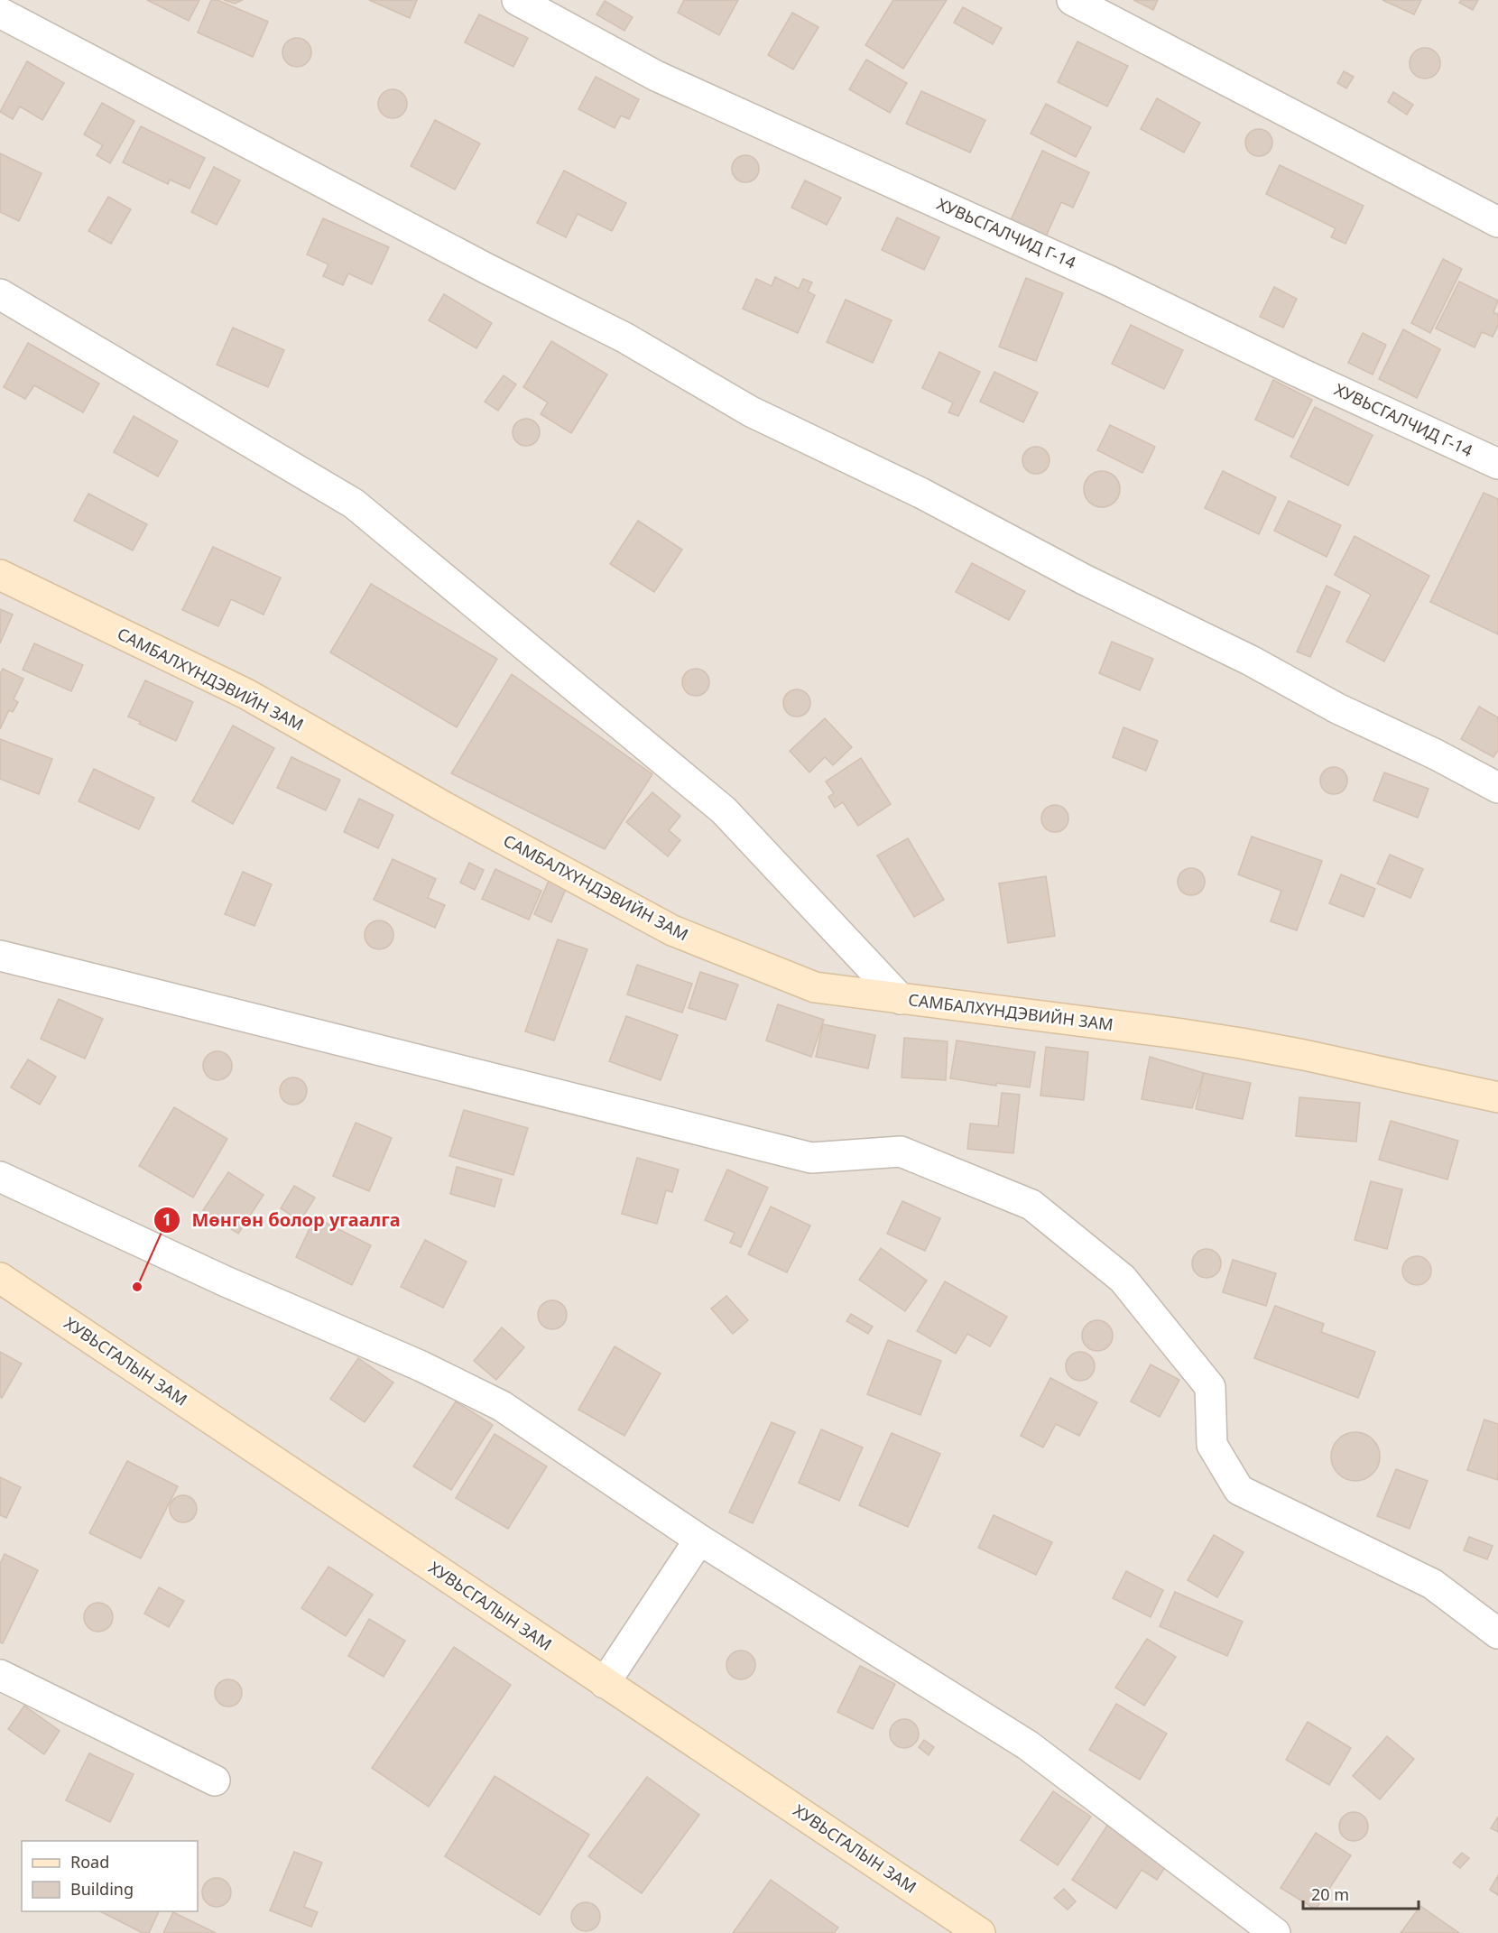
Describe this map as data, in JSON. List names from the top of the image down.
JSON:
{
  "streets": {
    "street": ["ХУВЬСГАЛЧИД Г-14", "САМБАЛХҮНДЭВИЙН ЗАМ", "ХУВЬСГАЛЫН ЗАМ"]
  },
  "places": ["Мөнгөн болор угаалга"],
  "legend": ["Road", "Building"],
  "scale_bar": "20 m"
}
